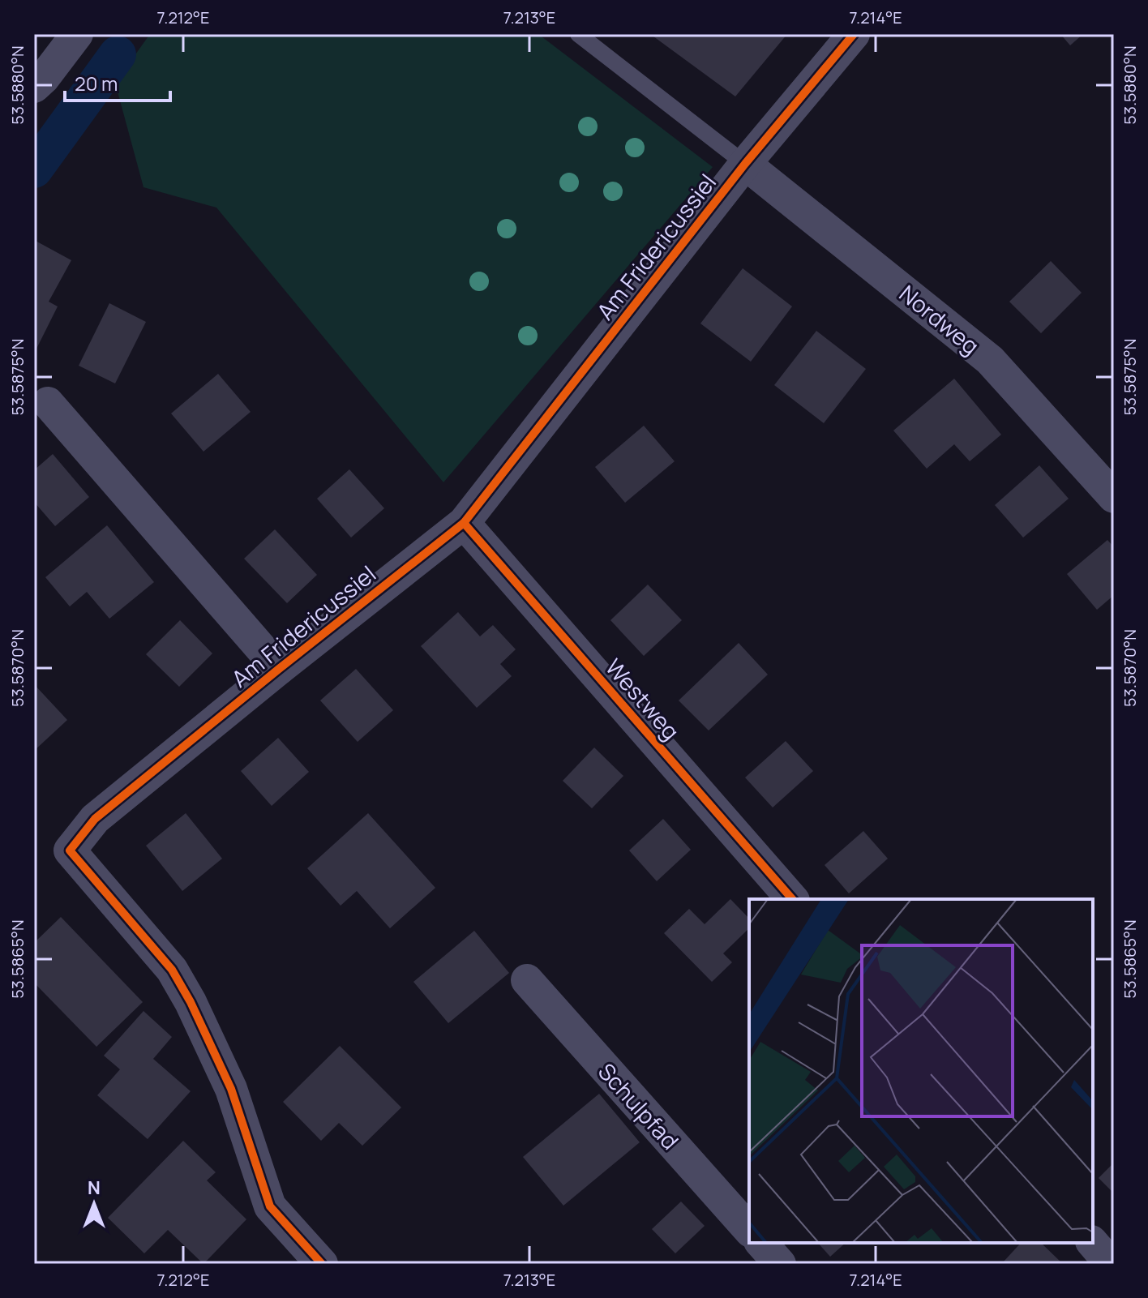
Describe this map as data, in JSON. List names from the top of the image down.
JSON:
{
  "streets": {
    "street": [
      "Am Fridericussiel",
      "Nordweg",
      "Westweg",
      "Schulpfad"
    ]
  },
  "crossings": [
    ["Am Fridericussiel", "Nordweg"],
    ["Am Fridericussiel", "Westweg"]
  ],
  "scale_bar": "20 m",
  "north": "top",
  "coordinates": [
    "7.212°E",
    "7.213°E",
    "7.214°E",
    "53.5880°N",
    "53.5875°N",
    "53.5870°N",
    "53.5865°N"
  ]
}
